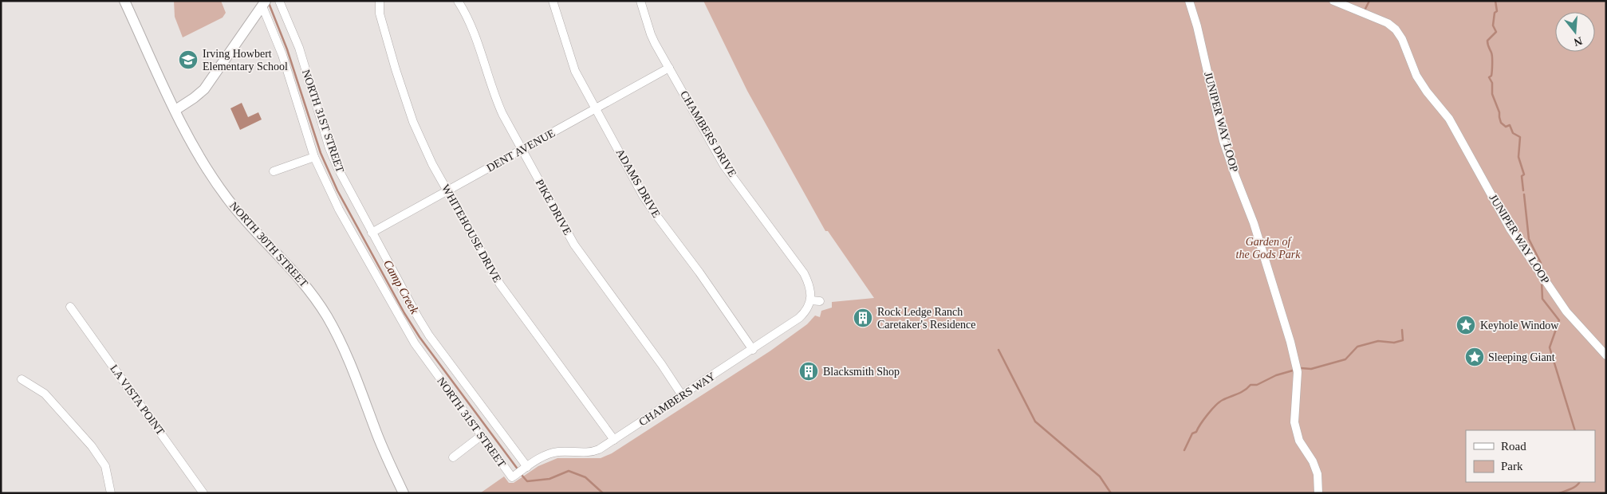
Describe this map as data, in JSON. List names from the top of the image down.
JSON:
{
  "streets": {
    "main road": ["NORTH 30TH STREET"],
    "street": [
      "NORTH 31ST STREET",
      "JUNIPER WAY LOOP",
      "CHAMBERS DRIVE",
      "DENT AVENUE",
      "ADAMS DRIVE",
      "PIKE DRIVE",
      "WHITEHOUSE DRIVE",
      "CHAMBERS WAY",
      "LA VISTA POINT"
    ]
  },
  "crossings": [
    ["NORTH 31ST STREET", "DENT AVENUE"],
    ["NORTH 31ST STREET", "CHAMBERS WAY"],
    ["CHAMBERS DRIVE", "DENT AVENUE"],
    ["CHAMBERS DRIVE", "CHAMBERS WAY"],
    ["DENT AVENUE", "ADAMS DRIVE"],
    ["DENT AVENUE", "PIKE DRIVE"],
    ["DENT AVENUE", "WHITEHOUSE DRIVE"],
    ["ADAMS DRIVE", "CHAMBERS WAY"],
    ["PIKE DRIVE", "CHAMBERS WAY"],
    ["WHITEHOUSE DRIVE", "CHAMBERS WAY"]
  ],
  "water": ["Camp Creek"],
  "parks": ["Garden of the Gods Park"],
  "places": {
    "school or university": ["Irving Howbert Elementary School"],
    "building": ["Rock Ledge Ranch Caretaker's Residence", "Blacksmith Shop"],
    "place": ["Keyhole Window", "Sleeping Giant"]
  },
  "legend": ["Road", "Park"],
  "north": "bottom"
}
